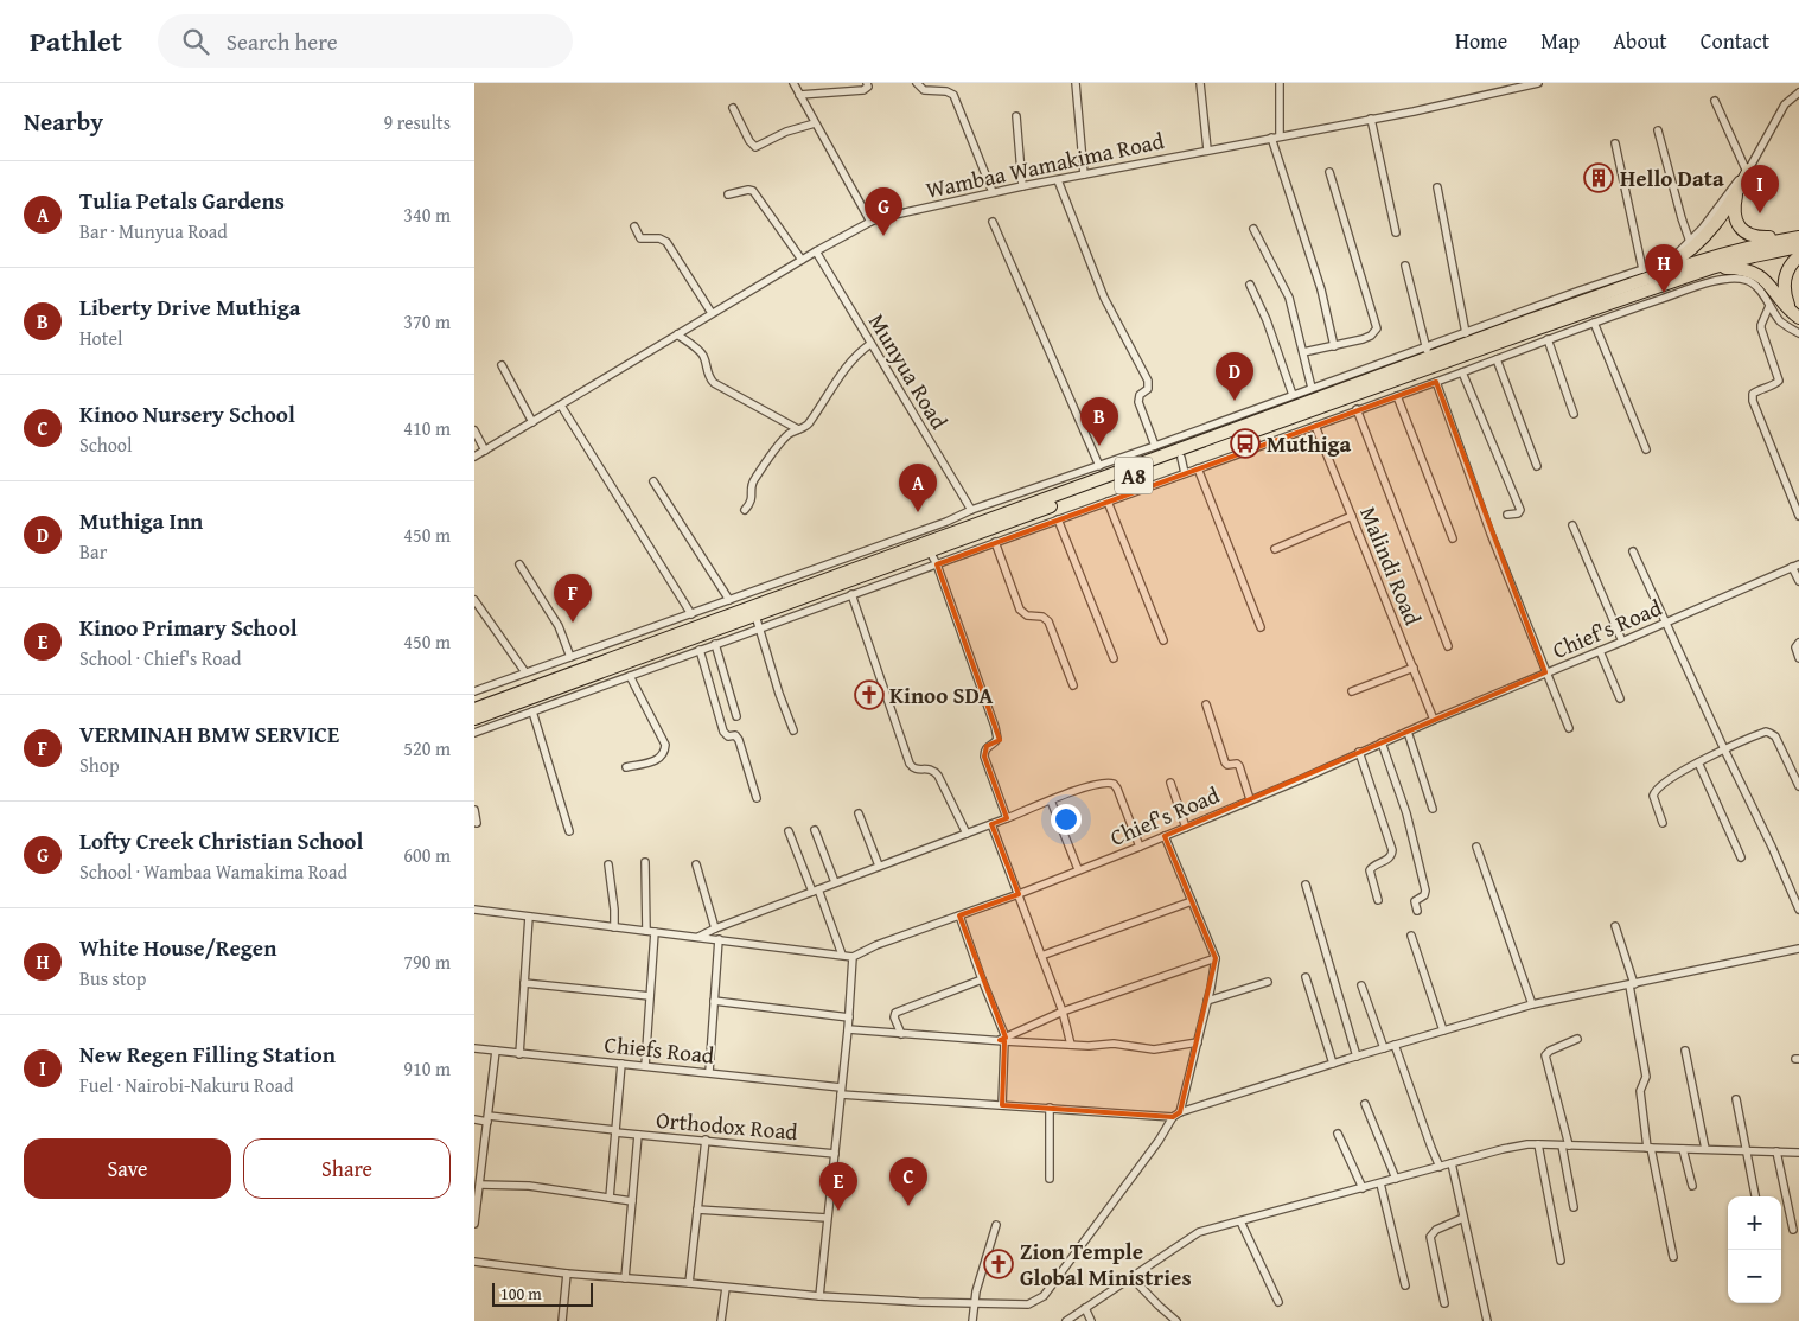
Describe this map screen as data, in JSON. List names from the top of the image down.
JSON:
{
  "streets": {
    "highway": ["A8"],
    "street": [
      "Wambaa Wamakima Road",
      "Munyua Road",
      "Malindi Road",
      "Chief's Road",
      "Chiefs Road",
      "Orthodox Road"
    ]
  },
  "crossings": [
    ["Wambaa Wamakima Road", "Munyua Road"],
    ["Malindi Road", "Chief's Road"]
  ],
  "places": {
    "building": ["Hello Data"],
    "bus stop": ["Muthiga"],
    "church": ["Kinoo SDA", "Zion Temple Global Ministries"]
  },
  "scale_bar": "100 m",
  "page": {
    "header": "Pathlet",
    "search": "Search here",
    "nav": [
      "Home",
      "Map",
      "About",
      "Contact"
    ],
    "heading": ["Nearby", "9 results"],
    "list": [
      {
        "mark": "A",
        "name": "Tulia Petals Gardens",
        "note": "Bar · Munyua Road",
        "value": "340 m"
      },
      {
        "mark": "B",
        "name": "Liberty Drive Muthiga",
        "note": "Hotel",
        "value": "370 m"
      },
      {
        "mark": "C",
        "name": "Kinoo Nursery School",
        "note": "School",
        "value": "410 m"
      },
      {
        "mark": "D",
        "name": "Muthiga Inn",
        "note": "Bar",
        "value": "450 m"
      },
      {
        "mark": "E",
        "name": "Kinoo Primary School",
        "note": "School · Chief's Road",
        "value": "450 m"
      },
      {
        "mark": "F",
        "name": "VERMINAH BMW SERVICE",
        "note": "Shop",
        "value": "520 m"
      },
      {
        "mark": "G",
        "name": "Lofty Creek Christian School",
        "note": "School · Wambaa Wamakima Road",
        "value": "600 m"
      },
      {
        "mark": "H",
        "name": "White House/Regen",
        "note": "Bus stop",
        "value": "790 m"
      },
      {
        "mark": "I",
        "name": "New Regen Filling Station",
        "note": "Fuel · Nairobi-Nakuru Road",
        "value": "910 m"
      }
    ],
    "pins": [
      "I",
      "G",
      "H",
      "D",
      "B",
      "A",
      "F",
      "C",
      "E"
    ],
    "buttons": ["Save", "Share"],
    "map_buttons": ["+", "−"],
    "scale": "100 m"
  }
}
